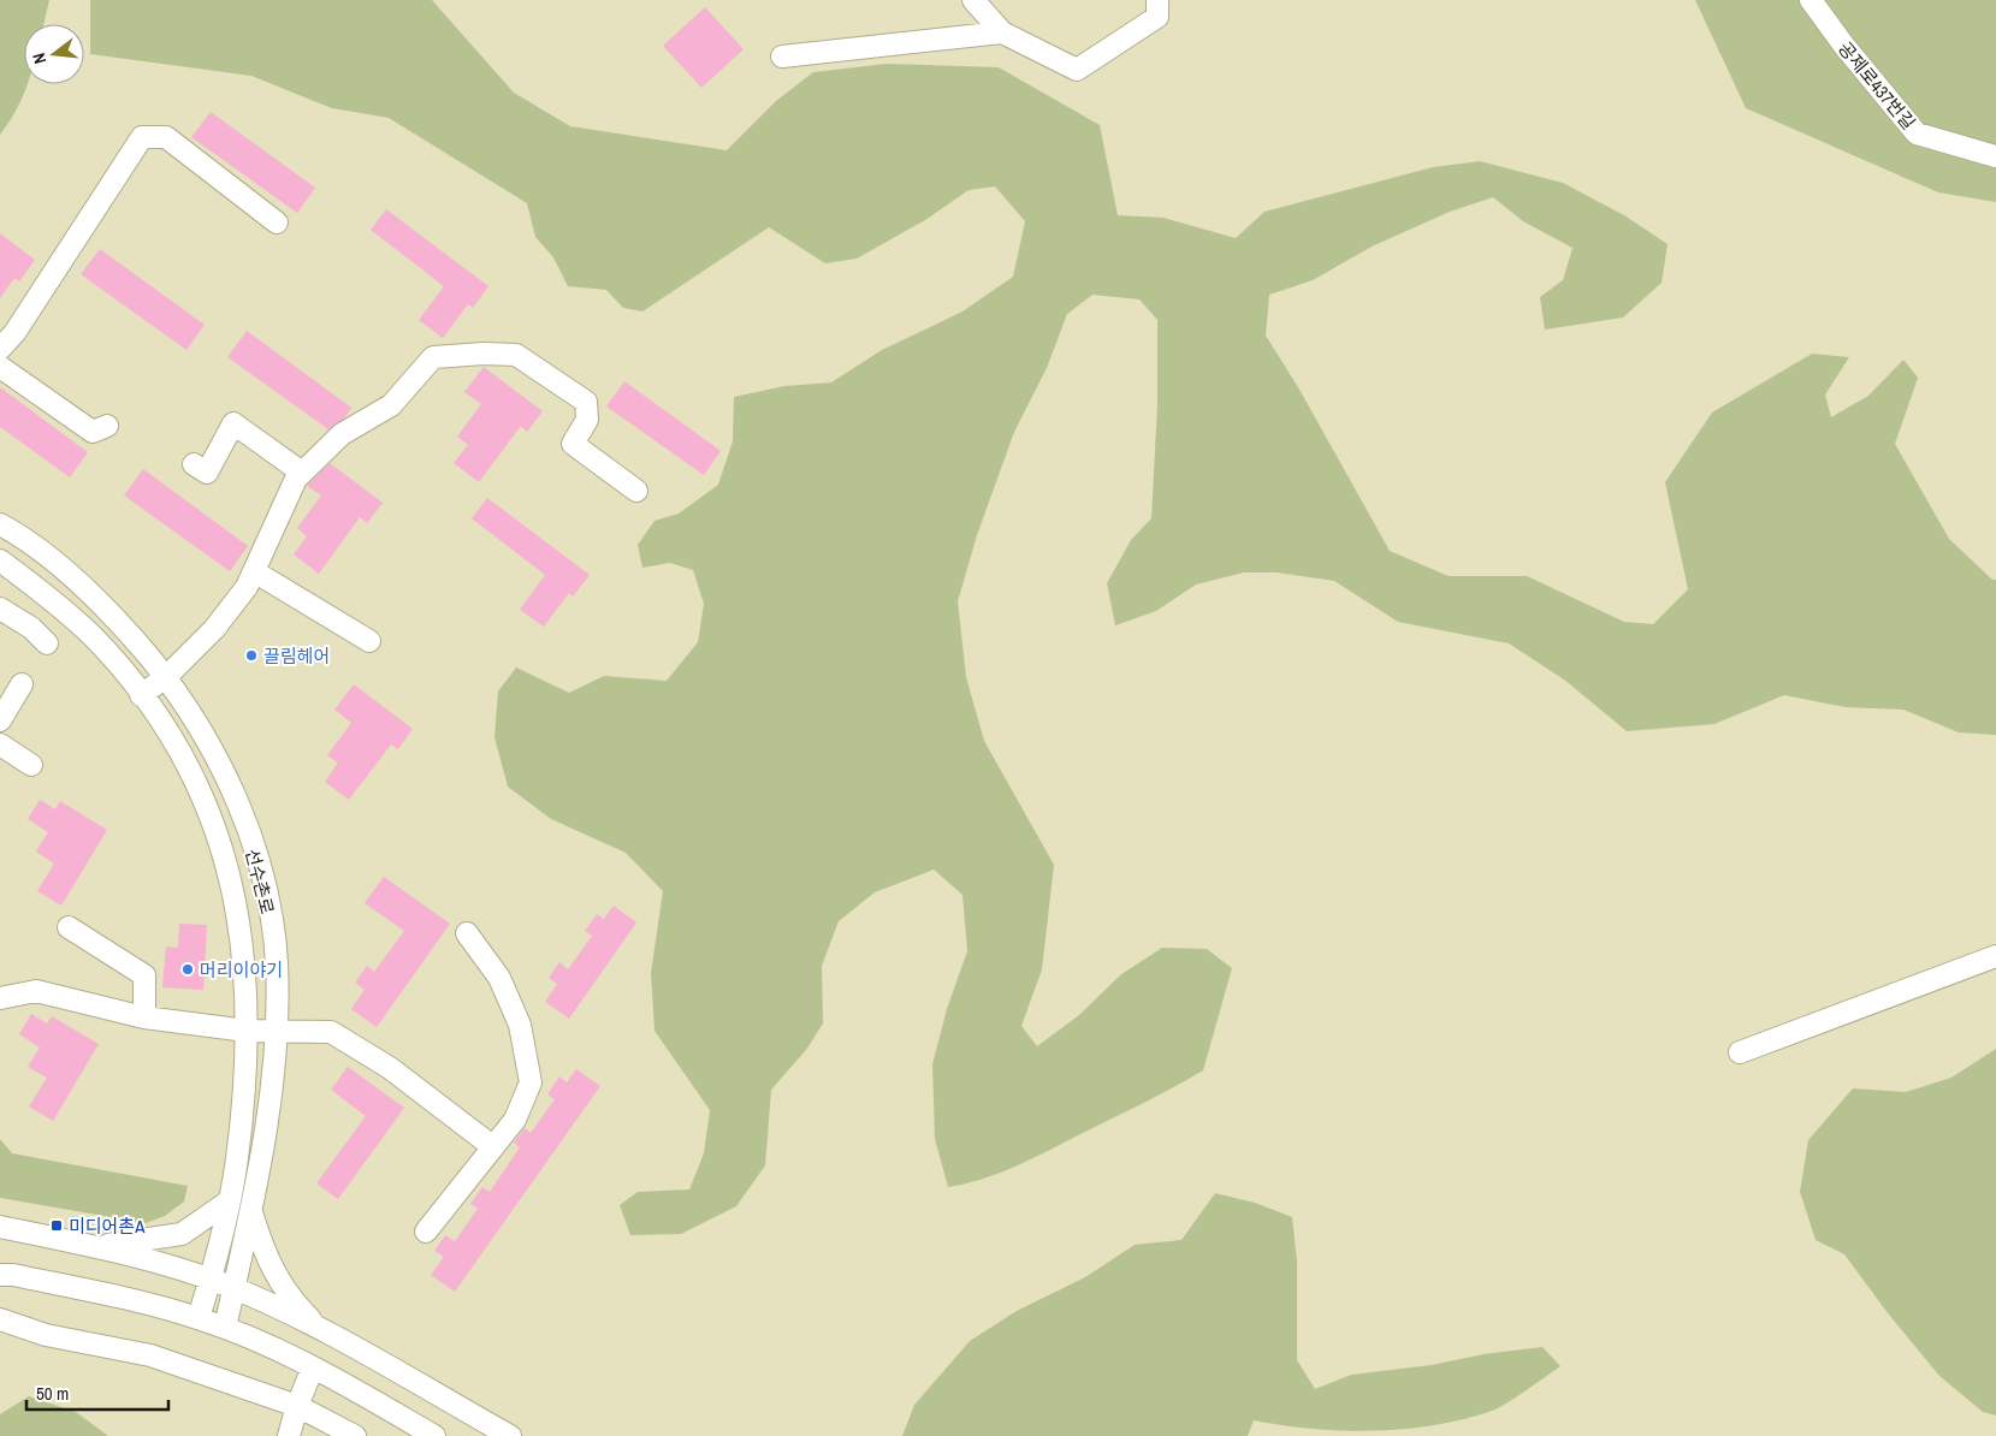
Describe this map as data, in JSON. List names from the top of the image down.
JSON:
{
  "streets": {
    "street": ["공제로437번길", "선수촌로"]
  },
  "places": {
    "other": ["끌림헤어", "머리이야기"],
    "transit": ["미디어촌A"]
  },
  "scale_bar": "50 m",
  "north": "left"
}
